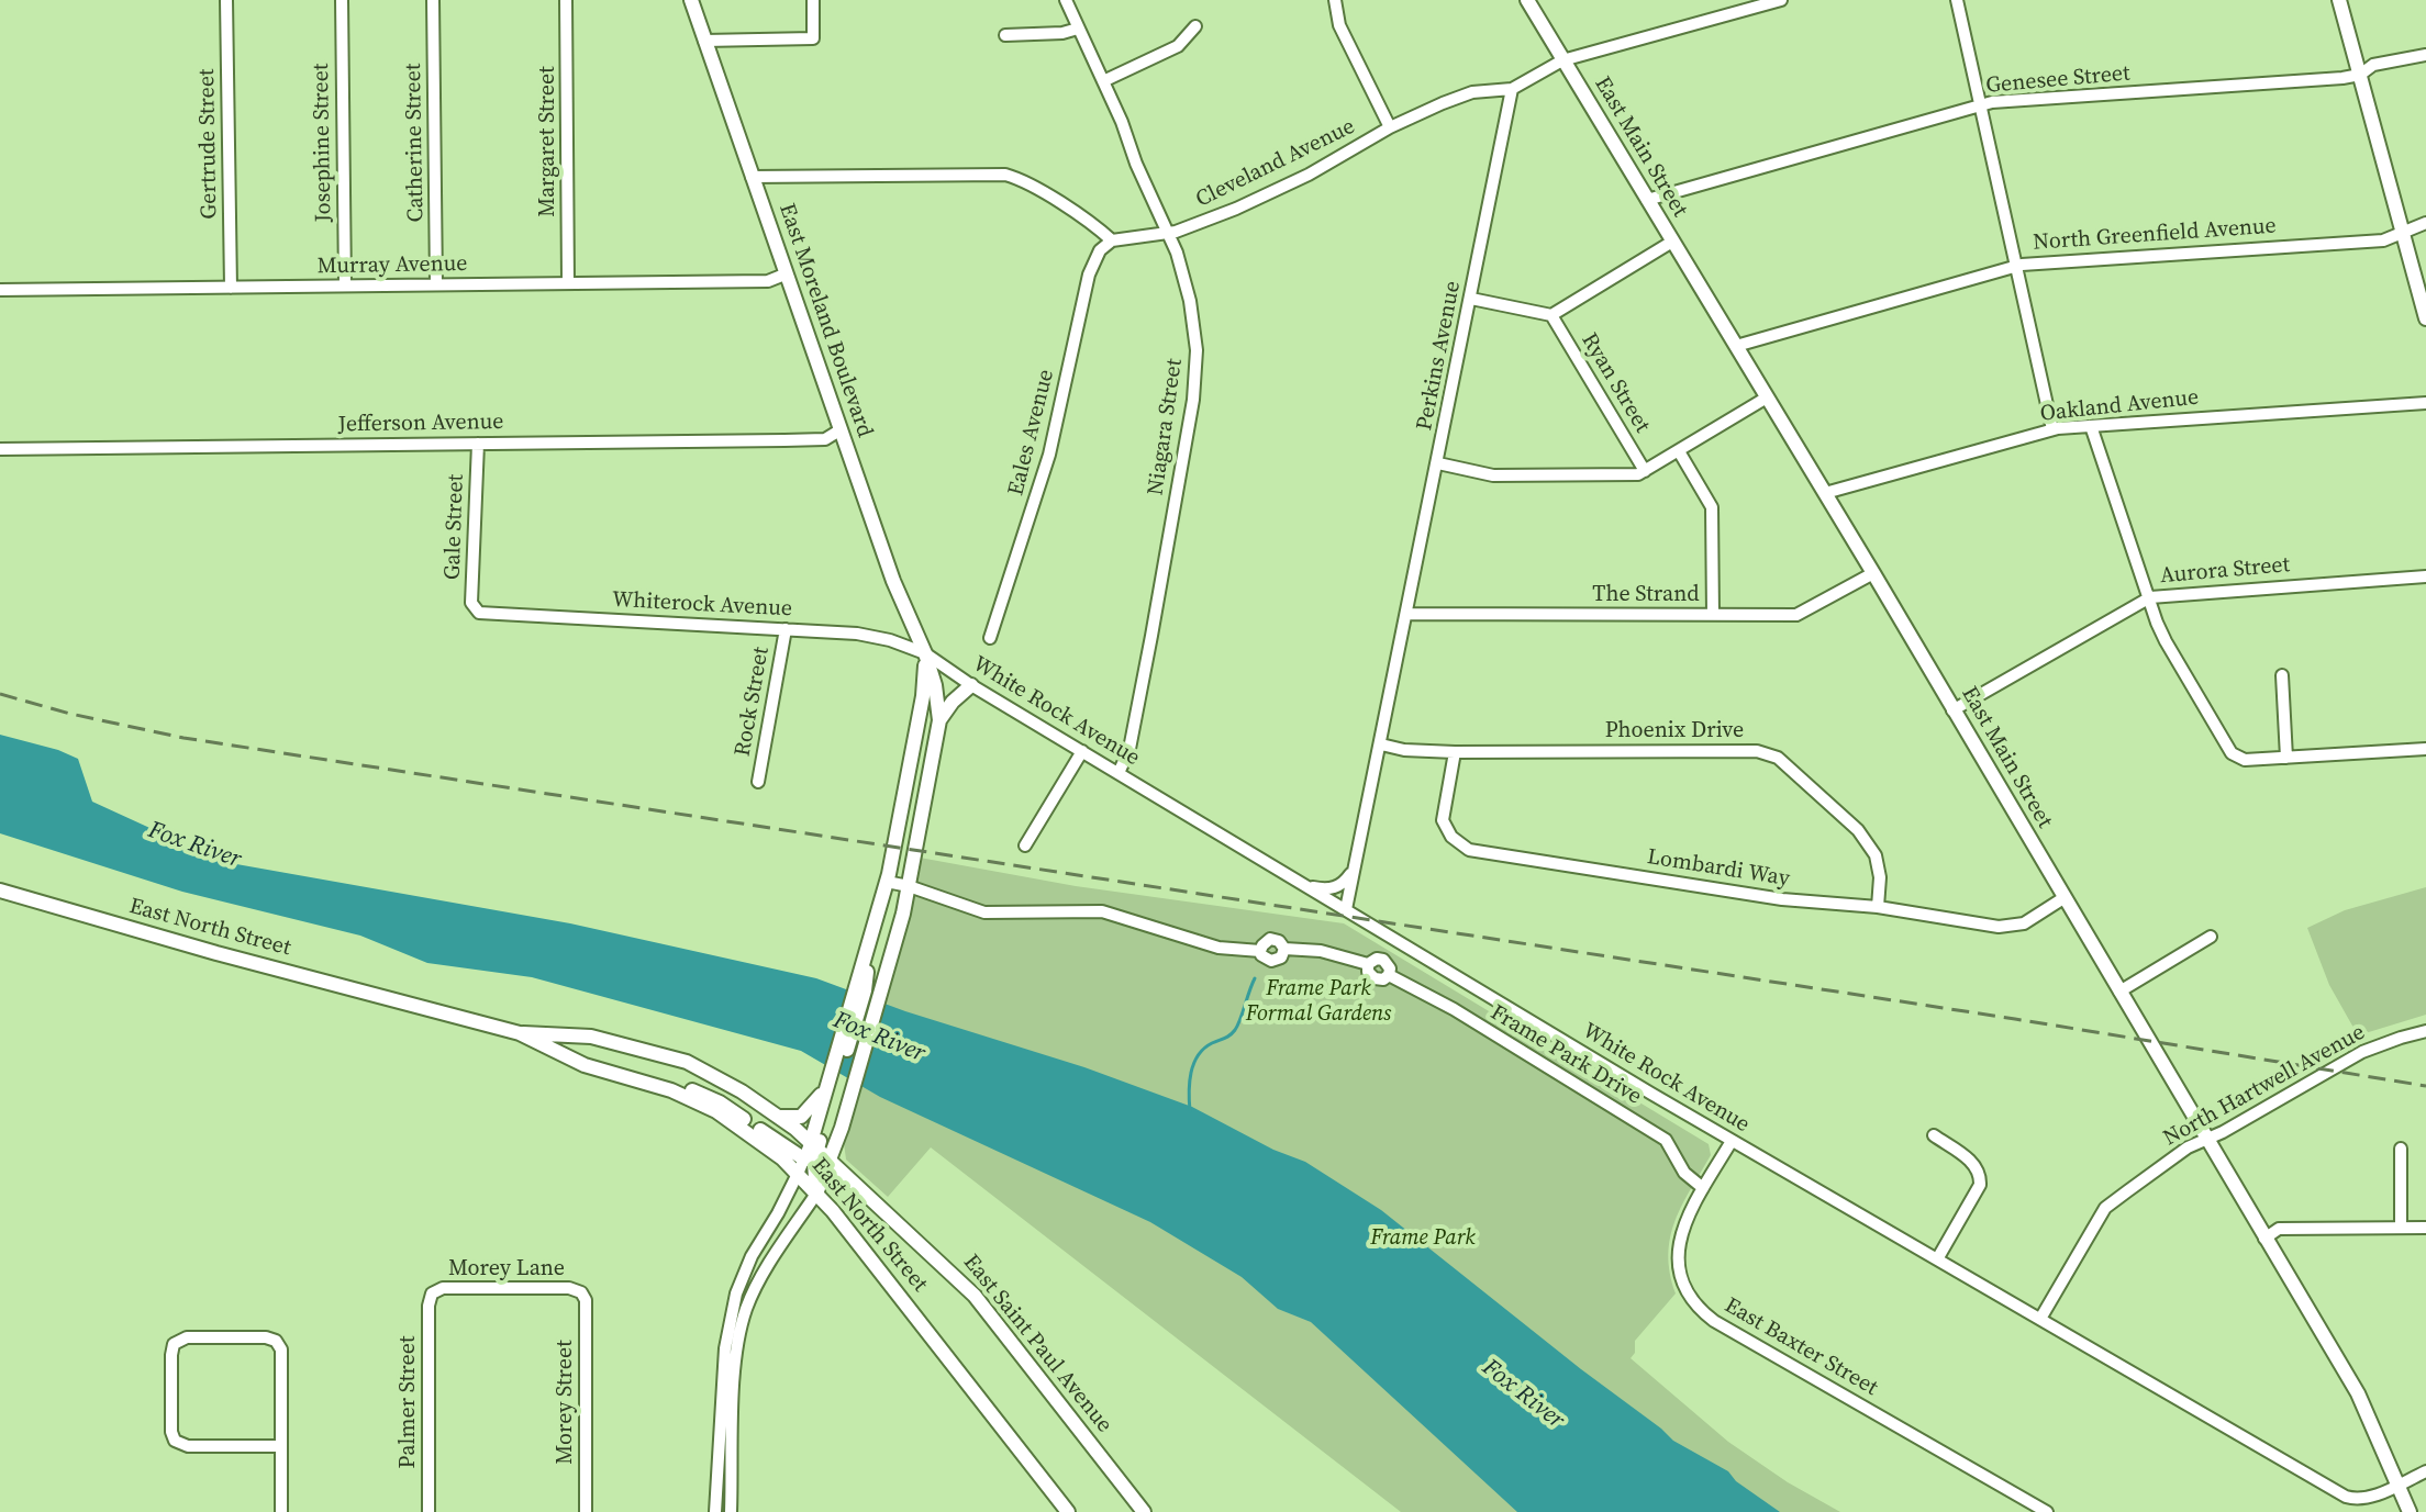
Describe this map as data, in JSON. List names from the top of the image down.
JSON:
{
  "streets": {
    "main road": [
      "East Main Street",
      "East Moreland Boulevard",
      "East North Street",
      "East Saint Paul Avenue"
    ],
    "street": [
      "Genesee Street",
      "Margaret Street",
      "Josephine Street",
      "Catherine Street",
      "Gertrude Street",
      "Cleveland Avenue",
      "North Greenfield Avenue",
      "Murray Avenue",
      "Perkins Avenue",
      "Ryan Street",
      "Oakland Avenue",
      "Jefferson Avenue",
      "Niagara Street",
      "Eales Avenue",
      "Gale Street",
      "Aurora Street",
      "The Strand",
      "Whiterock Avenue",
      "Rock Street",
      "White Rock Avenue",
      "Phoenix Drive",
      "Lombardi Way",
      "Frame Park Drive",
      "North Hartwell Avenue",
      "Morey Lane",
      "East Baxter Street",
      "Palmer Street",
      "Morey Street"
    ]
  },
  "crossings": [
    ["Genesee Street", "East Main Street"],
    ["Margaret Street", "Murray Avenue"],
    ["Josephine Street", "Murray Avenue"],
    ["Catherine Street", "Murray Avenue"],
    ["Gertrude Street", "Murray Avenue"],
    ["East Main Street", "North Greenfield Avenue"],
    ["East Main Street", "Oakland Avenue"],
    ["East Main Street", "Aurora Street"],
    ["East Main Street", "The Strand"],
    ["East Main Street", "White Rock Avenue"],
    ["East Main Street", "Lombardi Way"],
    ["East Main Street", "North Hartwell Avenue"],
    ["Cleveland Avenue", "Perkins Avenue"],
    ["Cleveland Avenue", "Niagara Street"],
    ["Cleveland Avenue", "Eales Avenue"],
    ["Murray Avenue", "East Moreland Boulevard"],
    ["East Moreland Boulevard", "Jefferson Avenue"],
    ["East Moreland Boulevard", "Whiterock Avenue"],
    ["East Moreland Boulevard", "White Rock Avenue"],
    ["East Moreland Boulevard", "East North Street"],
    ["East Moreland Boulevard", "Frame Park Drive"],
    ["East Moreland Boulevard", "East Saint Paul Avenue"],
    ["Perkins Avenue", "The Strand"],
    ["Perkins Avenue", "White Rock Avenue"],
    ["Perkins Avenue", "Phoenix Drive"],
    ["Jefferson Avenue", "Gale Street"],
    ["Niagara Street", "White Rock Avenue"],
    ["Gale Street", "Whiterock Avenue"],
    ["Whiterock Avenue", "Rock Street"],
    ["Whiterock Avenue", "White Rock Avenue"],
    ["White Rock Avenue", "North Hartwell Avenue"],
    ["White Rock Avenue", "East Baxter Street"],
    ["Phoenix Drive", "Lombardi Way"],
    ["Frame Park Drive", "East Baxter Street"],
    ["Morey Lane", "Palmer Street"],
    ["Morey Lane", "Morey Street"]
  ],
  "water": ["Fox River"],
  "parks": ["Frame Park Formal Gardens", "Frame Park"]
}
